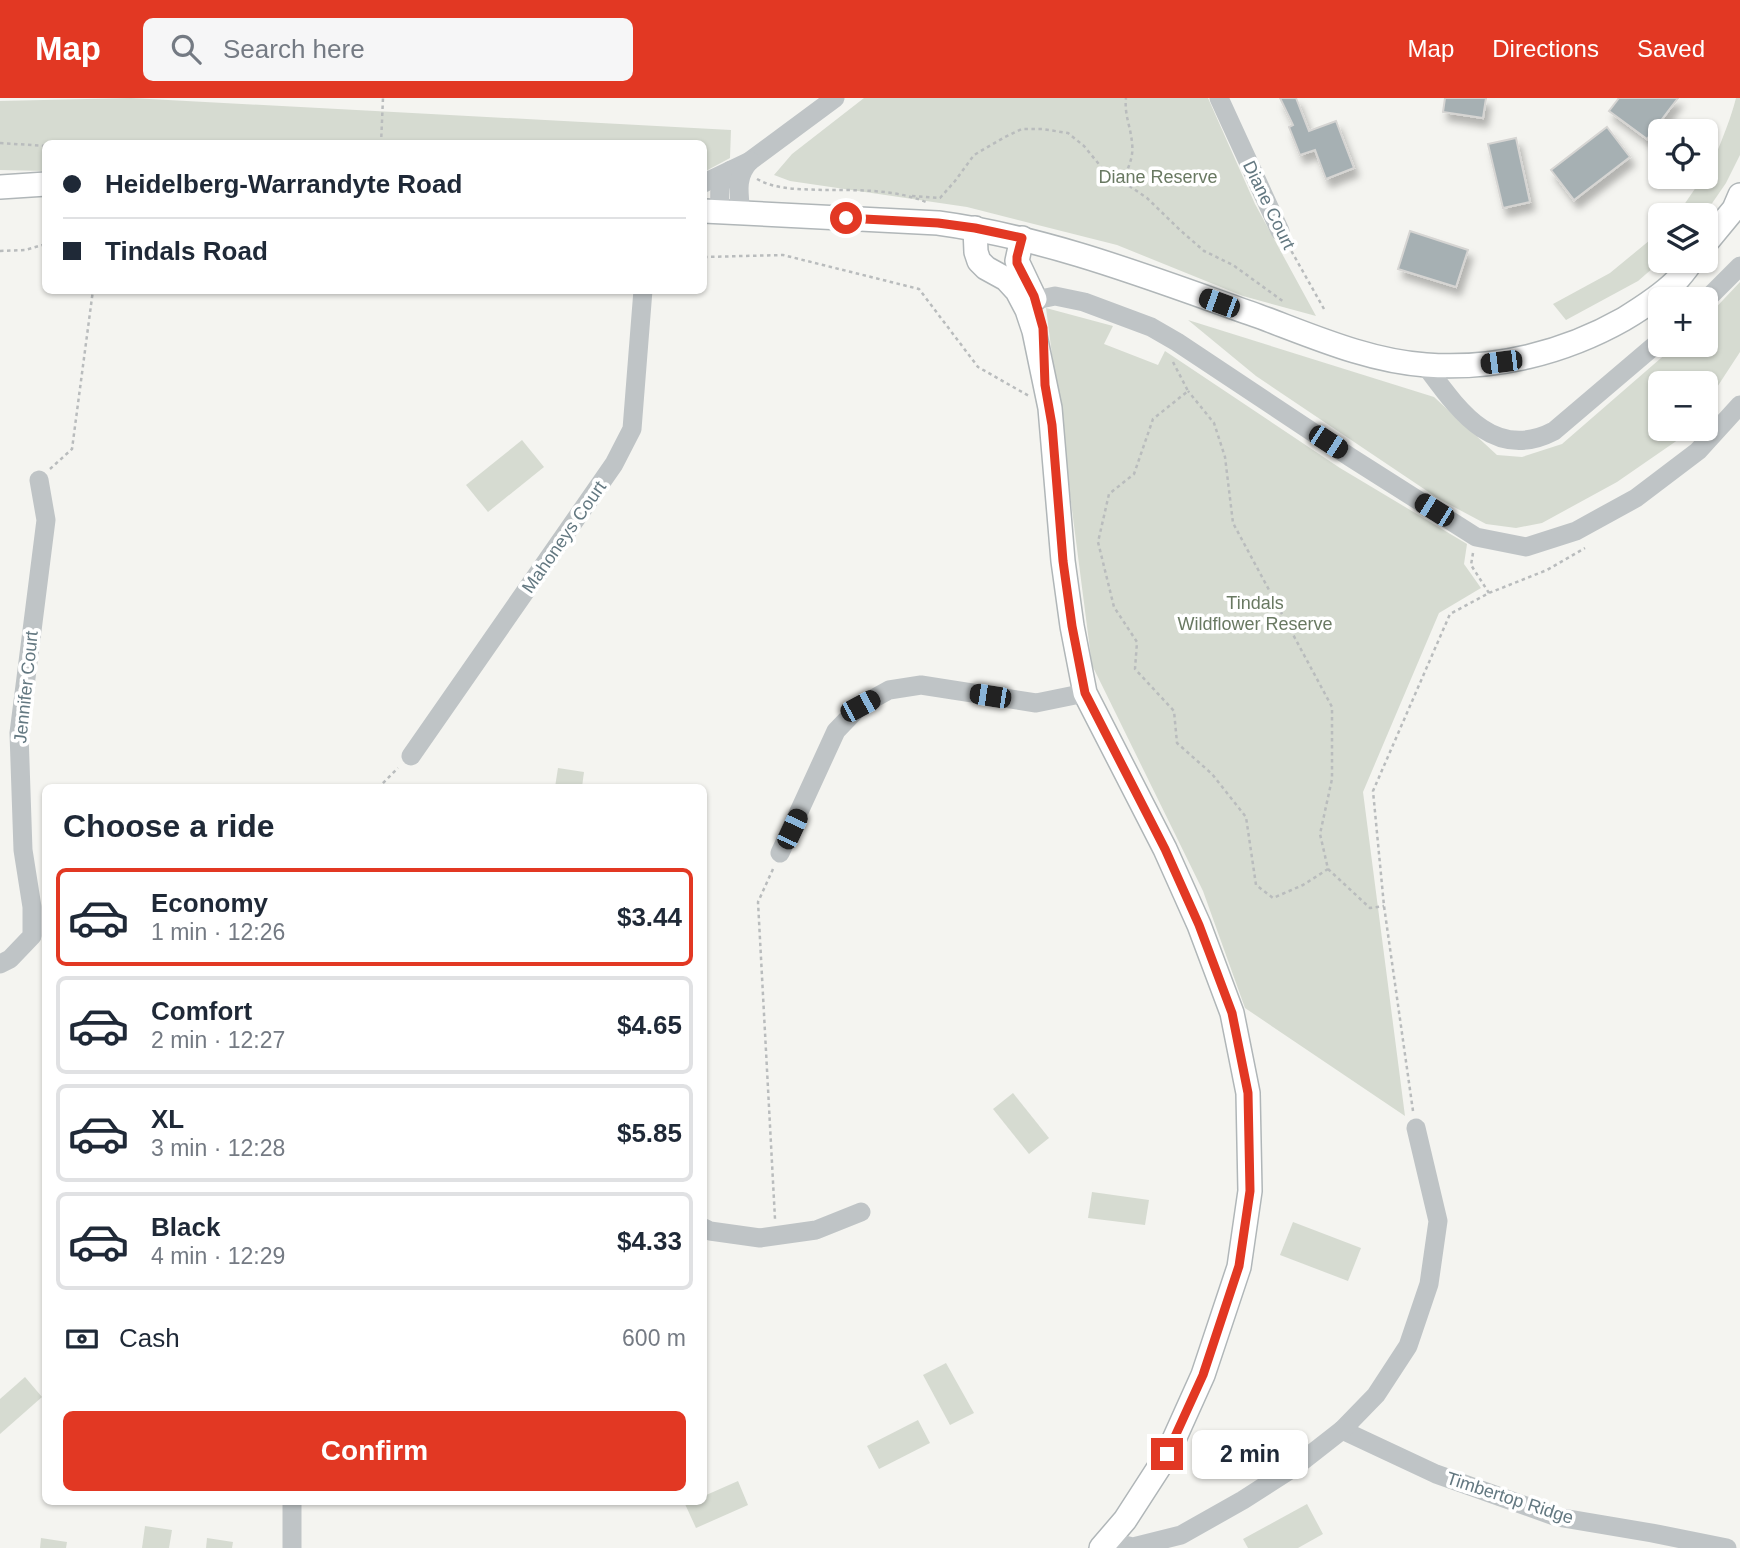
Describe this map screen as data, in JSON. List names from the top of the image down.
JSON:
{
  "streets": {
    "street": [
      "Diane Court",
      "Mahoneys Court",
      "Jennifer Court",
      "Timbertop Ridge"
    ]
  },
  "parks": ["Diane Reserve", "Tindals Wildflower Reserve"],
  "page": {
    "header": "Map",
    "search": "Search here",
    "nav": ["Map", "Directions", "Saved"],
    "map_buttons": ["+", "−"],
    "banner": ["Heidelberg-Warrandyte Road", "Tindals Road"],
    "heading": "Choose a ride",
    "list": [
      {
        "name": "Economy",
        "note": "1 min · 12:26",
        "value": "$3.44"
      },
      {
        "name": "Comfort",
        "note": "2 min · 12:27",
        "value": "$4.65"
      },
      {
        "name": "XL",
        "note": "3 min · 12:28",
        "value": "$5.85"
      },
      {
        "name": "Black",
        "note": "4 min · 12:29",
        "value": "$4.33"
      }
    ],
    "pay": ["Cash", "600 m"],
    "buttons": "Confirm",
    "bubble": "2 min"
  }
}
